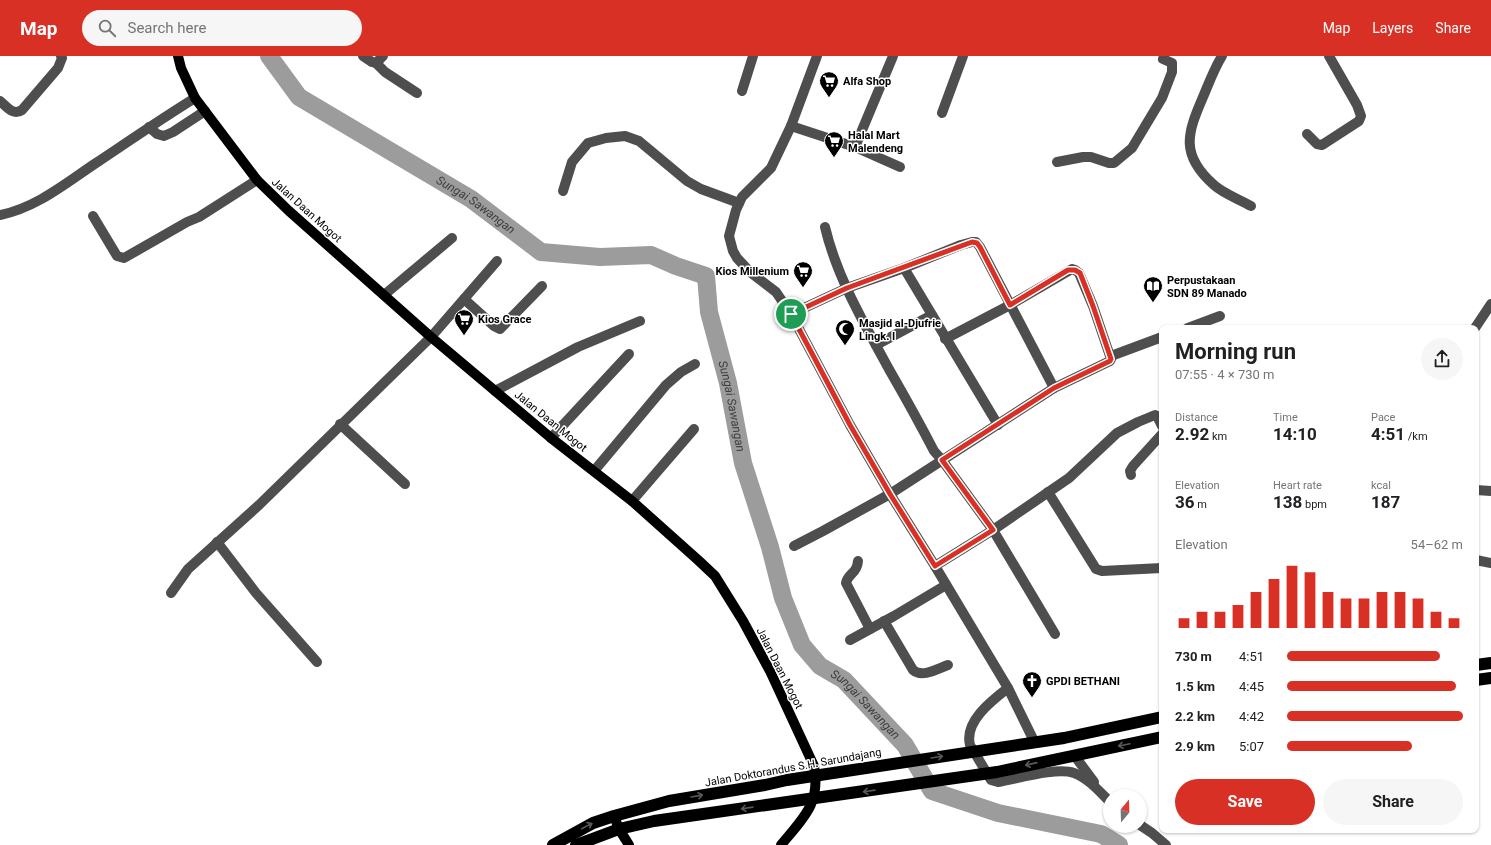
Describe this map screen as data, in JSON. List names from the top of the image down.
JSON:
{
  "streets": {
    "highway": ["Jalan Doktorandus S.H. Sarundajang"],
    "main road": ["Jalan Daan Mogot"]
  },
  "water": ["Sungai Sawangan"],
  "places": {
    "supermarket": [
      "Alfa Shop",
      "Halal Mart Malendeng",
      "Kios Millenium",
      "Kios Grace"
    ],
    "library": ["Perpustakaan SDN 89 Manado"],
    "mosque": ["Masjid al-Djufrie Lingk. I"],
    "church": ["GPDI BETHANI"]
  },
  "north": "top",
  "page": {
    "header": "Map",
    "search": "Search here",
    "nav": ["Map", "Layers", "Share"],
    "heading": ["Morning run", "07:55 · 4 × 730 m"],
    "stats": [
      ["Distance", "2.92 km"],
      ["Time", "14:10"],
      ["Pace", "4:51 /km"],
      ["Elevation", "36 m"],
      ["Heart rate", "138 bpm"],
      ["kcal", "187"]
    ],
    "chart": ["Elevation", "54–62 m"],
    "list": [
      {
        "name": "730 m",
        "note": "4:51"
      },
      {
        "name": "1.5 km",
        "note": "4:45"
      },
      {
        "name": "2.2 km",
        "note": "4:42"
      },
      {
        "name": "2.9 km",
        "note": "5:07"
      }
    ],
    "buttons": ["Save", "Share"]
  }
}
